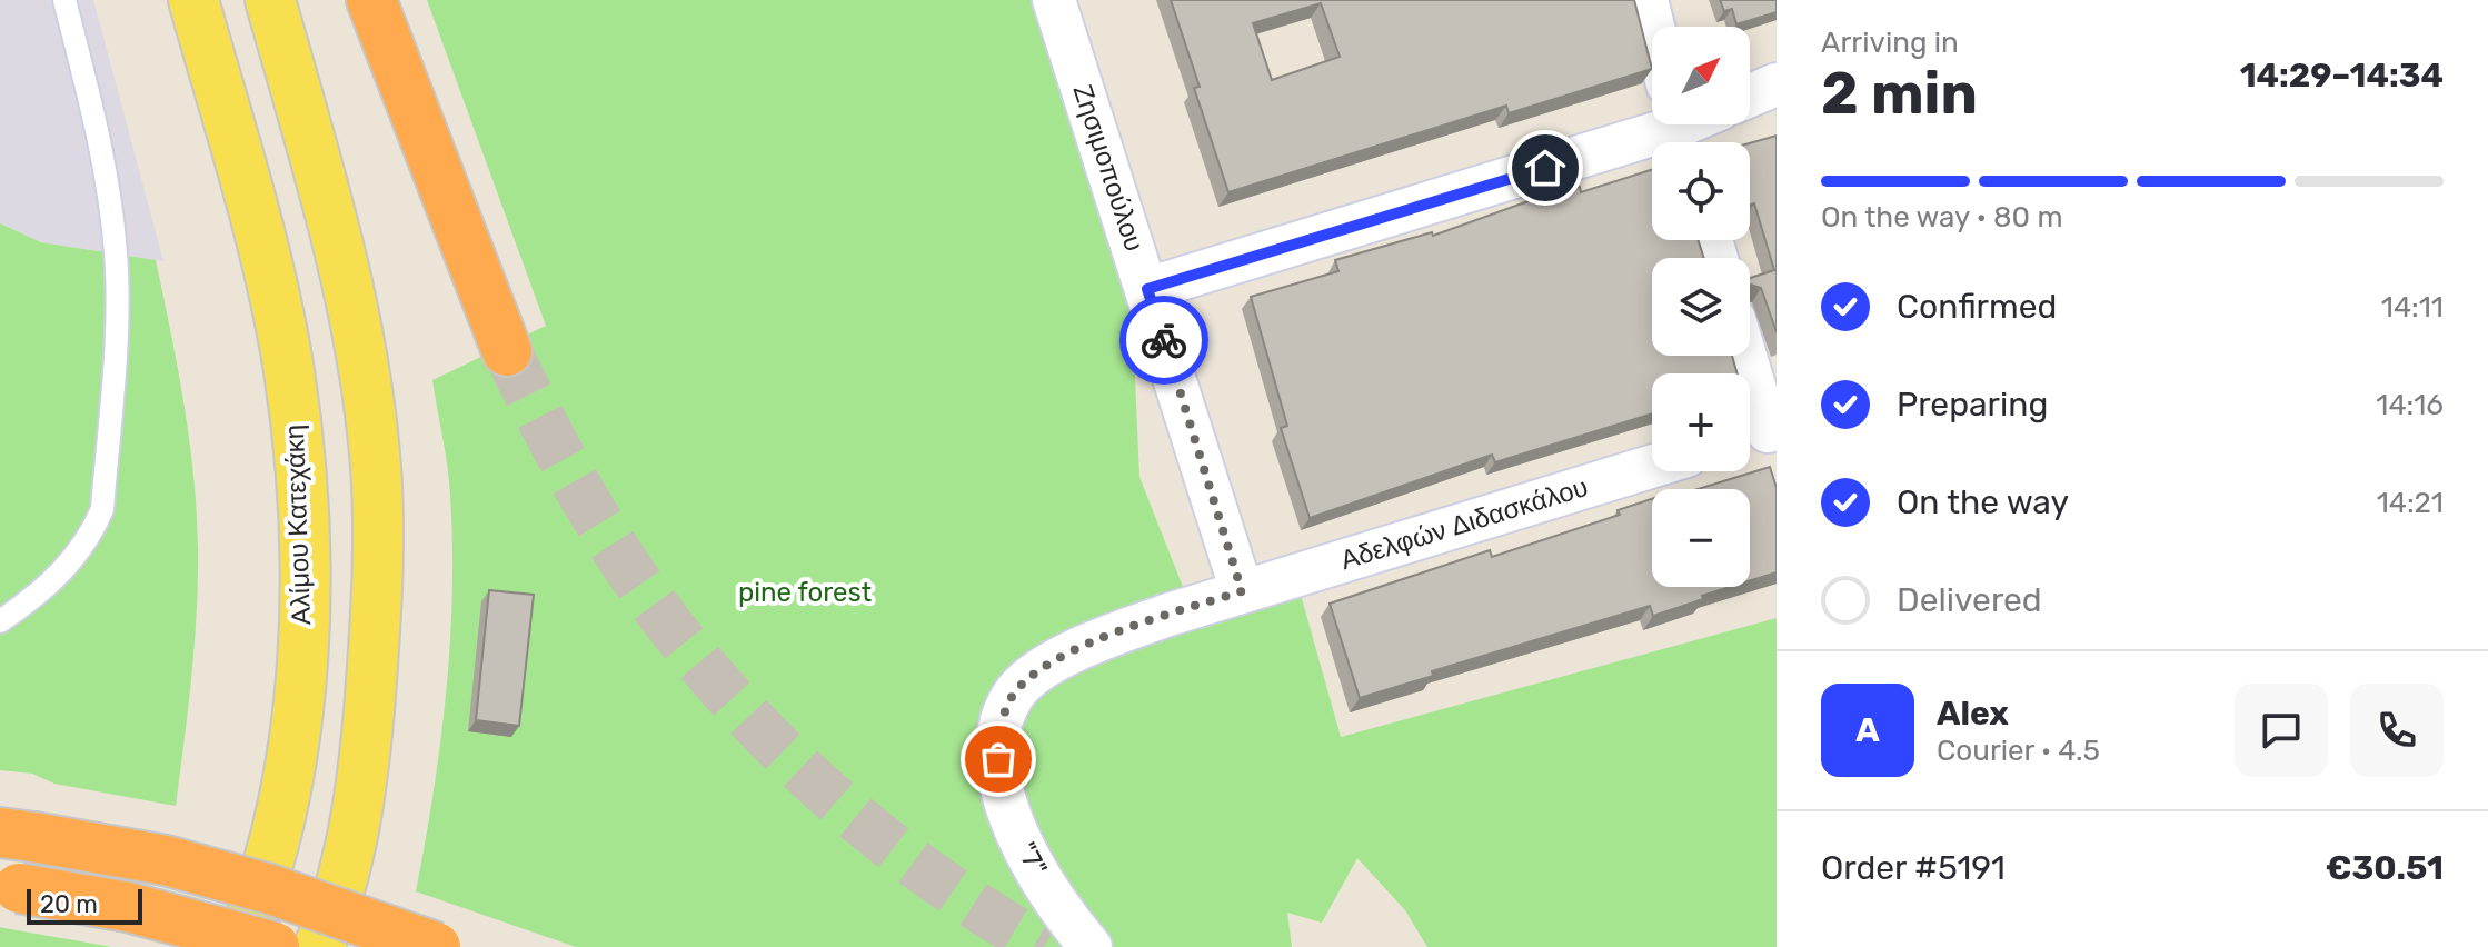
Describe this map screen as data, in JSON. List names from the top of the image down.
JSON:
{
  "streets": {
    "main road": ["Αλίμου Κατεχάκη"],
    "street": ["Ζησιμοπούλου", "Αδελφών Διδασκάλου", "\"7\""]
  },
  "crossings": [
    ["Ζησιμοπούλου", "Αδελφών Διδασκάλου"],
    ["Ζησιμοπούλου", "\"7\""],
    ["Αδελφών Διδασκάλου", "\"7\""]
  ],
  "parks": ["pine forest"],
  "scale_bar": "20 m",
  "north": "top right",
  "page": {
    "heading": ["2 min", "Arriving in", "14:29–14:34"],
    "panel": [
      "Alex",
      "Courier · 4.5",
      "Order #5191",
      "€30.51"
    ],
    "map_buttons": ["+", "−"],
    "bar": "On the way · 80 m",
    "list": [
      ["Confirmed", "14:11"],
      ["Preparing", "14:16"],
      ["On the way", "14:21"],
      "Delivered"
    ],
    "round": "A",
    "scale": "20 m"
  }
}
